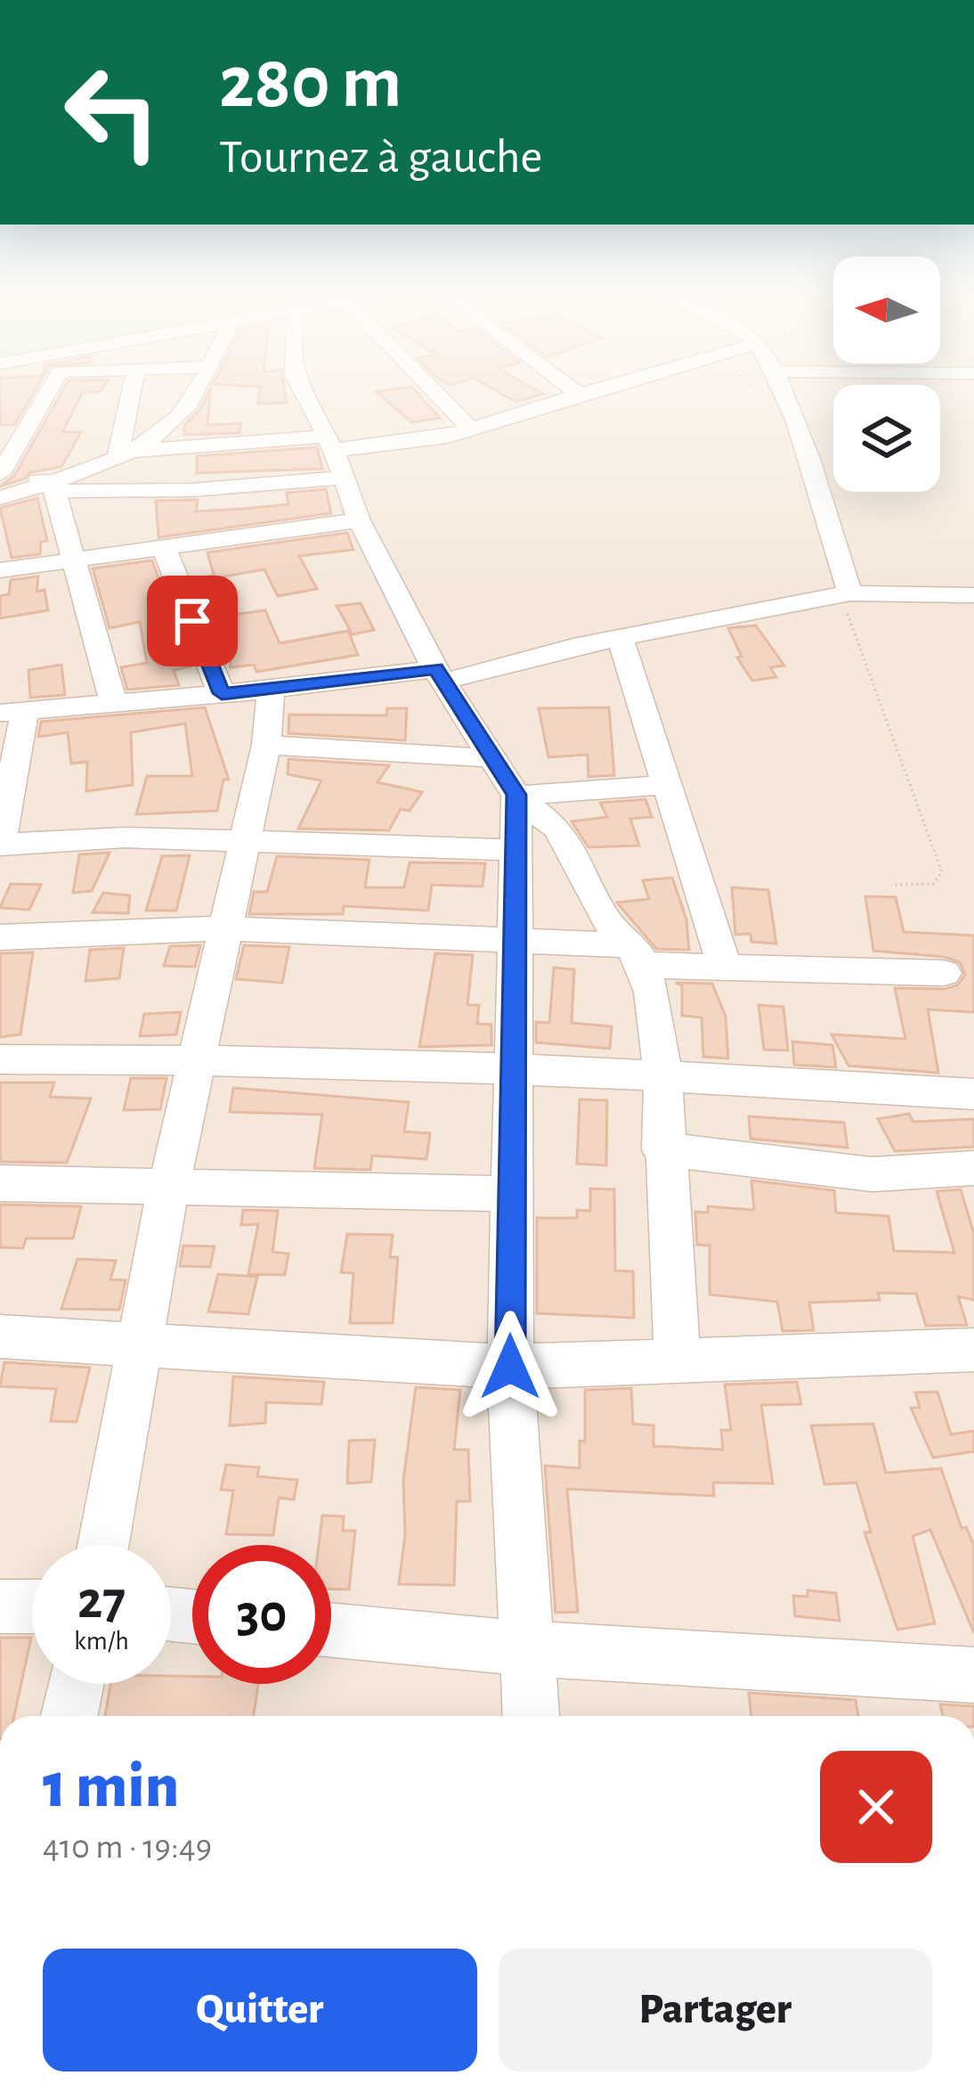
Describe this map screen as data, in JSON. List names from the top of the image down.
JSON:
{
  "north": "left",
  "page": {
    "turn": ["280 m", "Tournez à gauche"],
    "speed": "27 km/h",
    "limit": "30",
    "heading": ["1 min", "410 m · 19:49"],
    "buttons": ["Quitter", "Partager"]
  }
}
